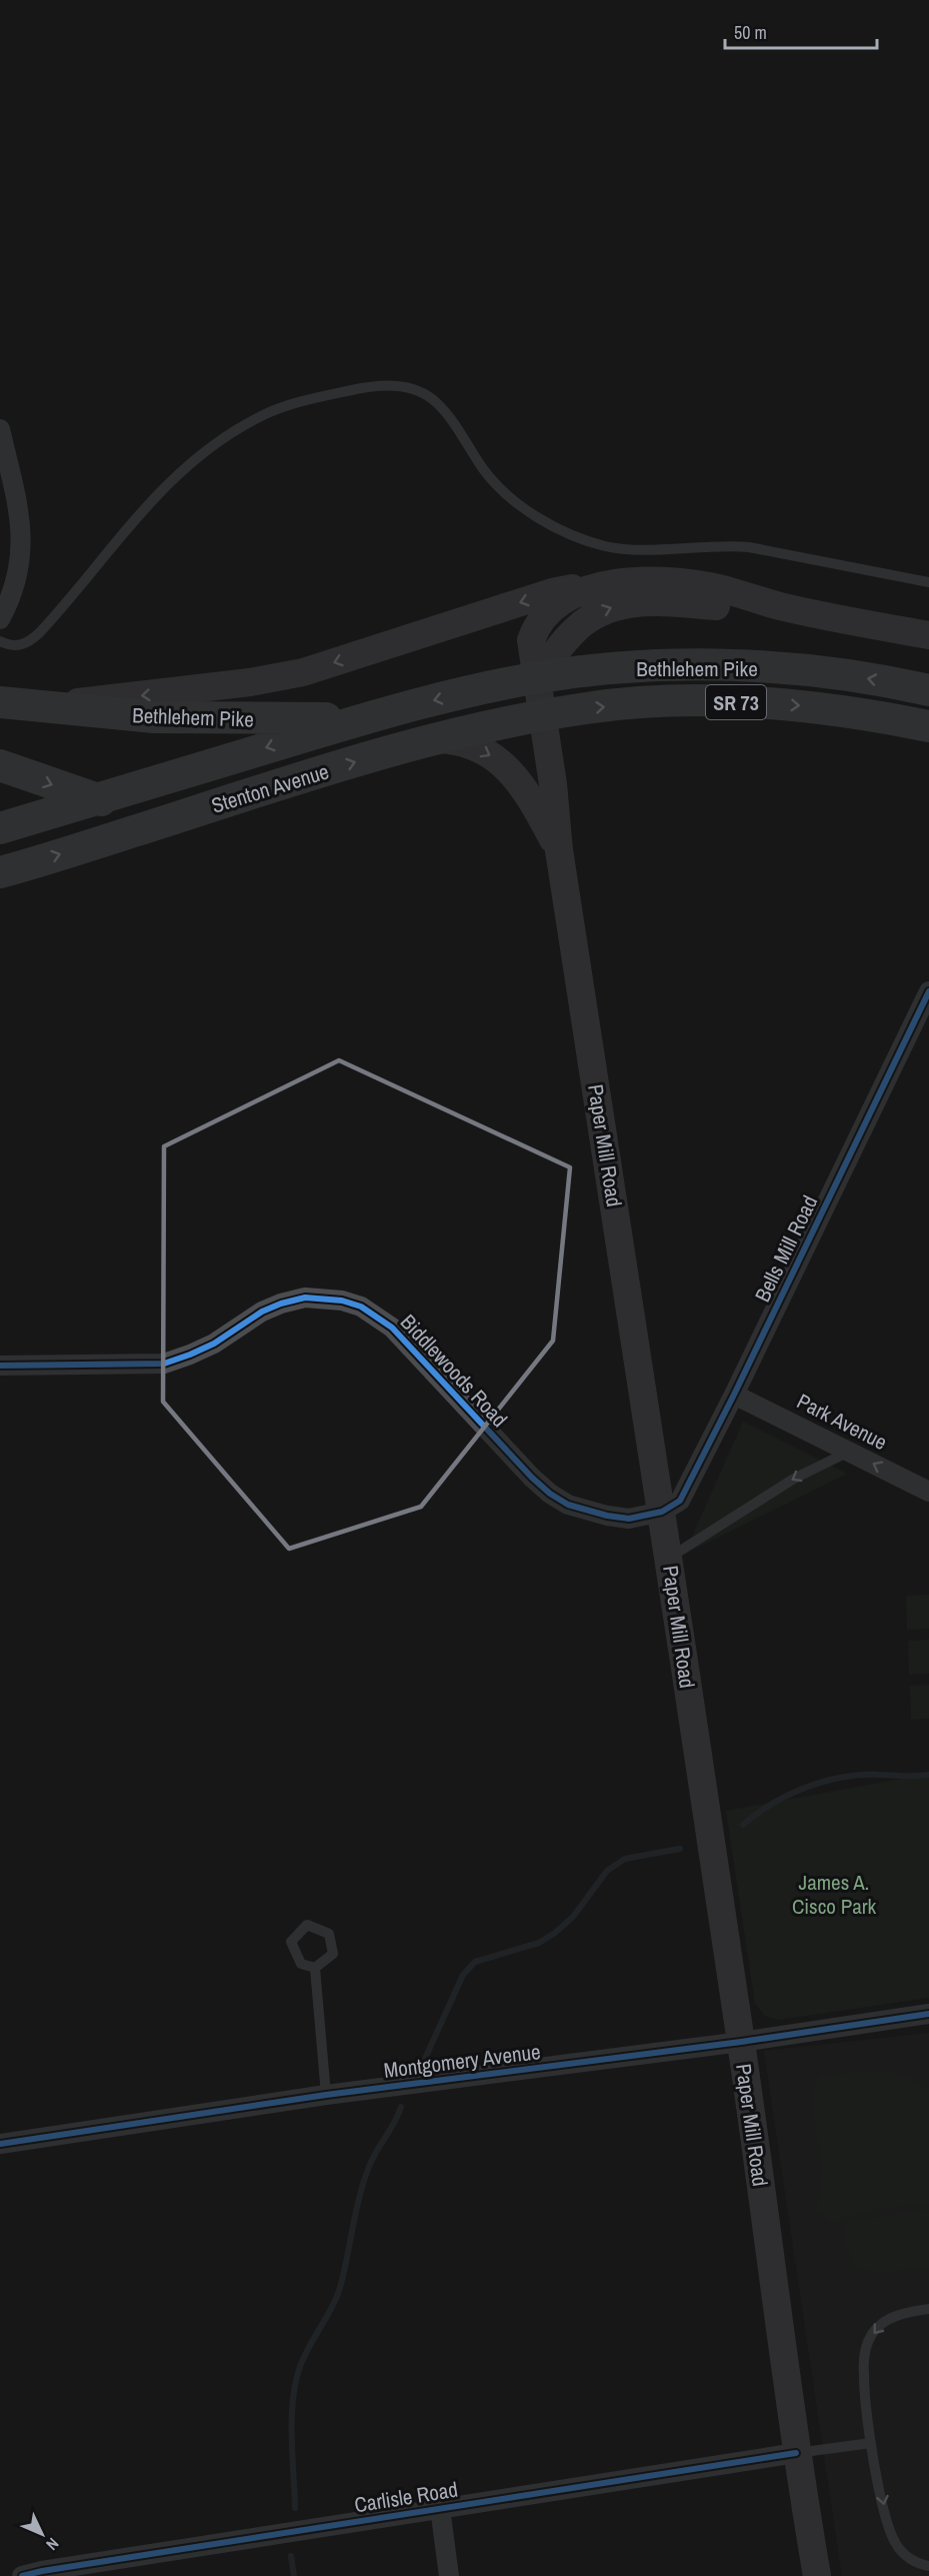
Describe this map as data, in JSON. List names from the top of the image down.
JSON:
{
  "streets": {
    "main road": [
      "Bethlehem Pike",
      "SR 73",
      "Stenton Avenue",
      "Paper Mill Road"
    ],
    "street": [
      "Bells Mill Road",
      "Biddlewoods Road",
      "Park Avenue",
      "Montgomery Avenue",
      "Carlisle Road"
    ]
  },
  "crossings": [
    ["Bethlehem Pike", "Stenton Avenue"],
    ["Bethlehem Pike", "Paper Mill Road"],
    ["Stenton Avenue", "Paper Mill Road"],
    ["Paper Mill Road", "Bells Mill Road"],
    ["Paper Mill Road", "Biddlewoods Road"],
    ["Paper Mill Road", "Montgomery Avenue"],
    ["Paper Mill Road", "Carlisle Road"],
    ["Bells Mill Road", "Biddlewoods Road"],
    ["Bells Mill Road", "Park Avenue"]
  ],
  "one_way": ["Park Avenue"],
  "parks": ["James A. Cisco Park"],
  "scale_bar": "50 m",
  "north": "bottom right"
}
